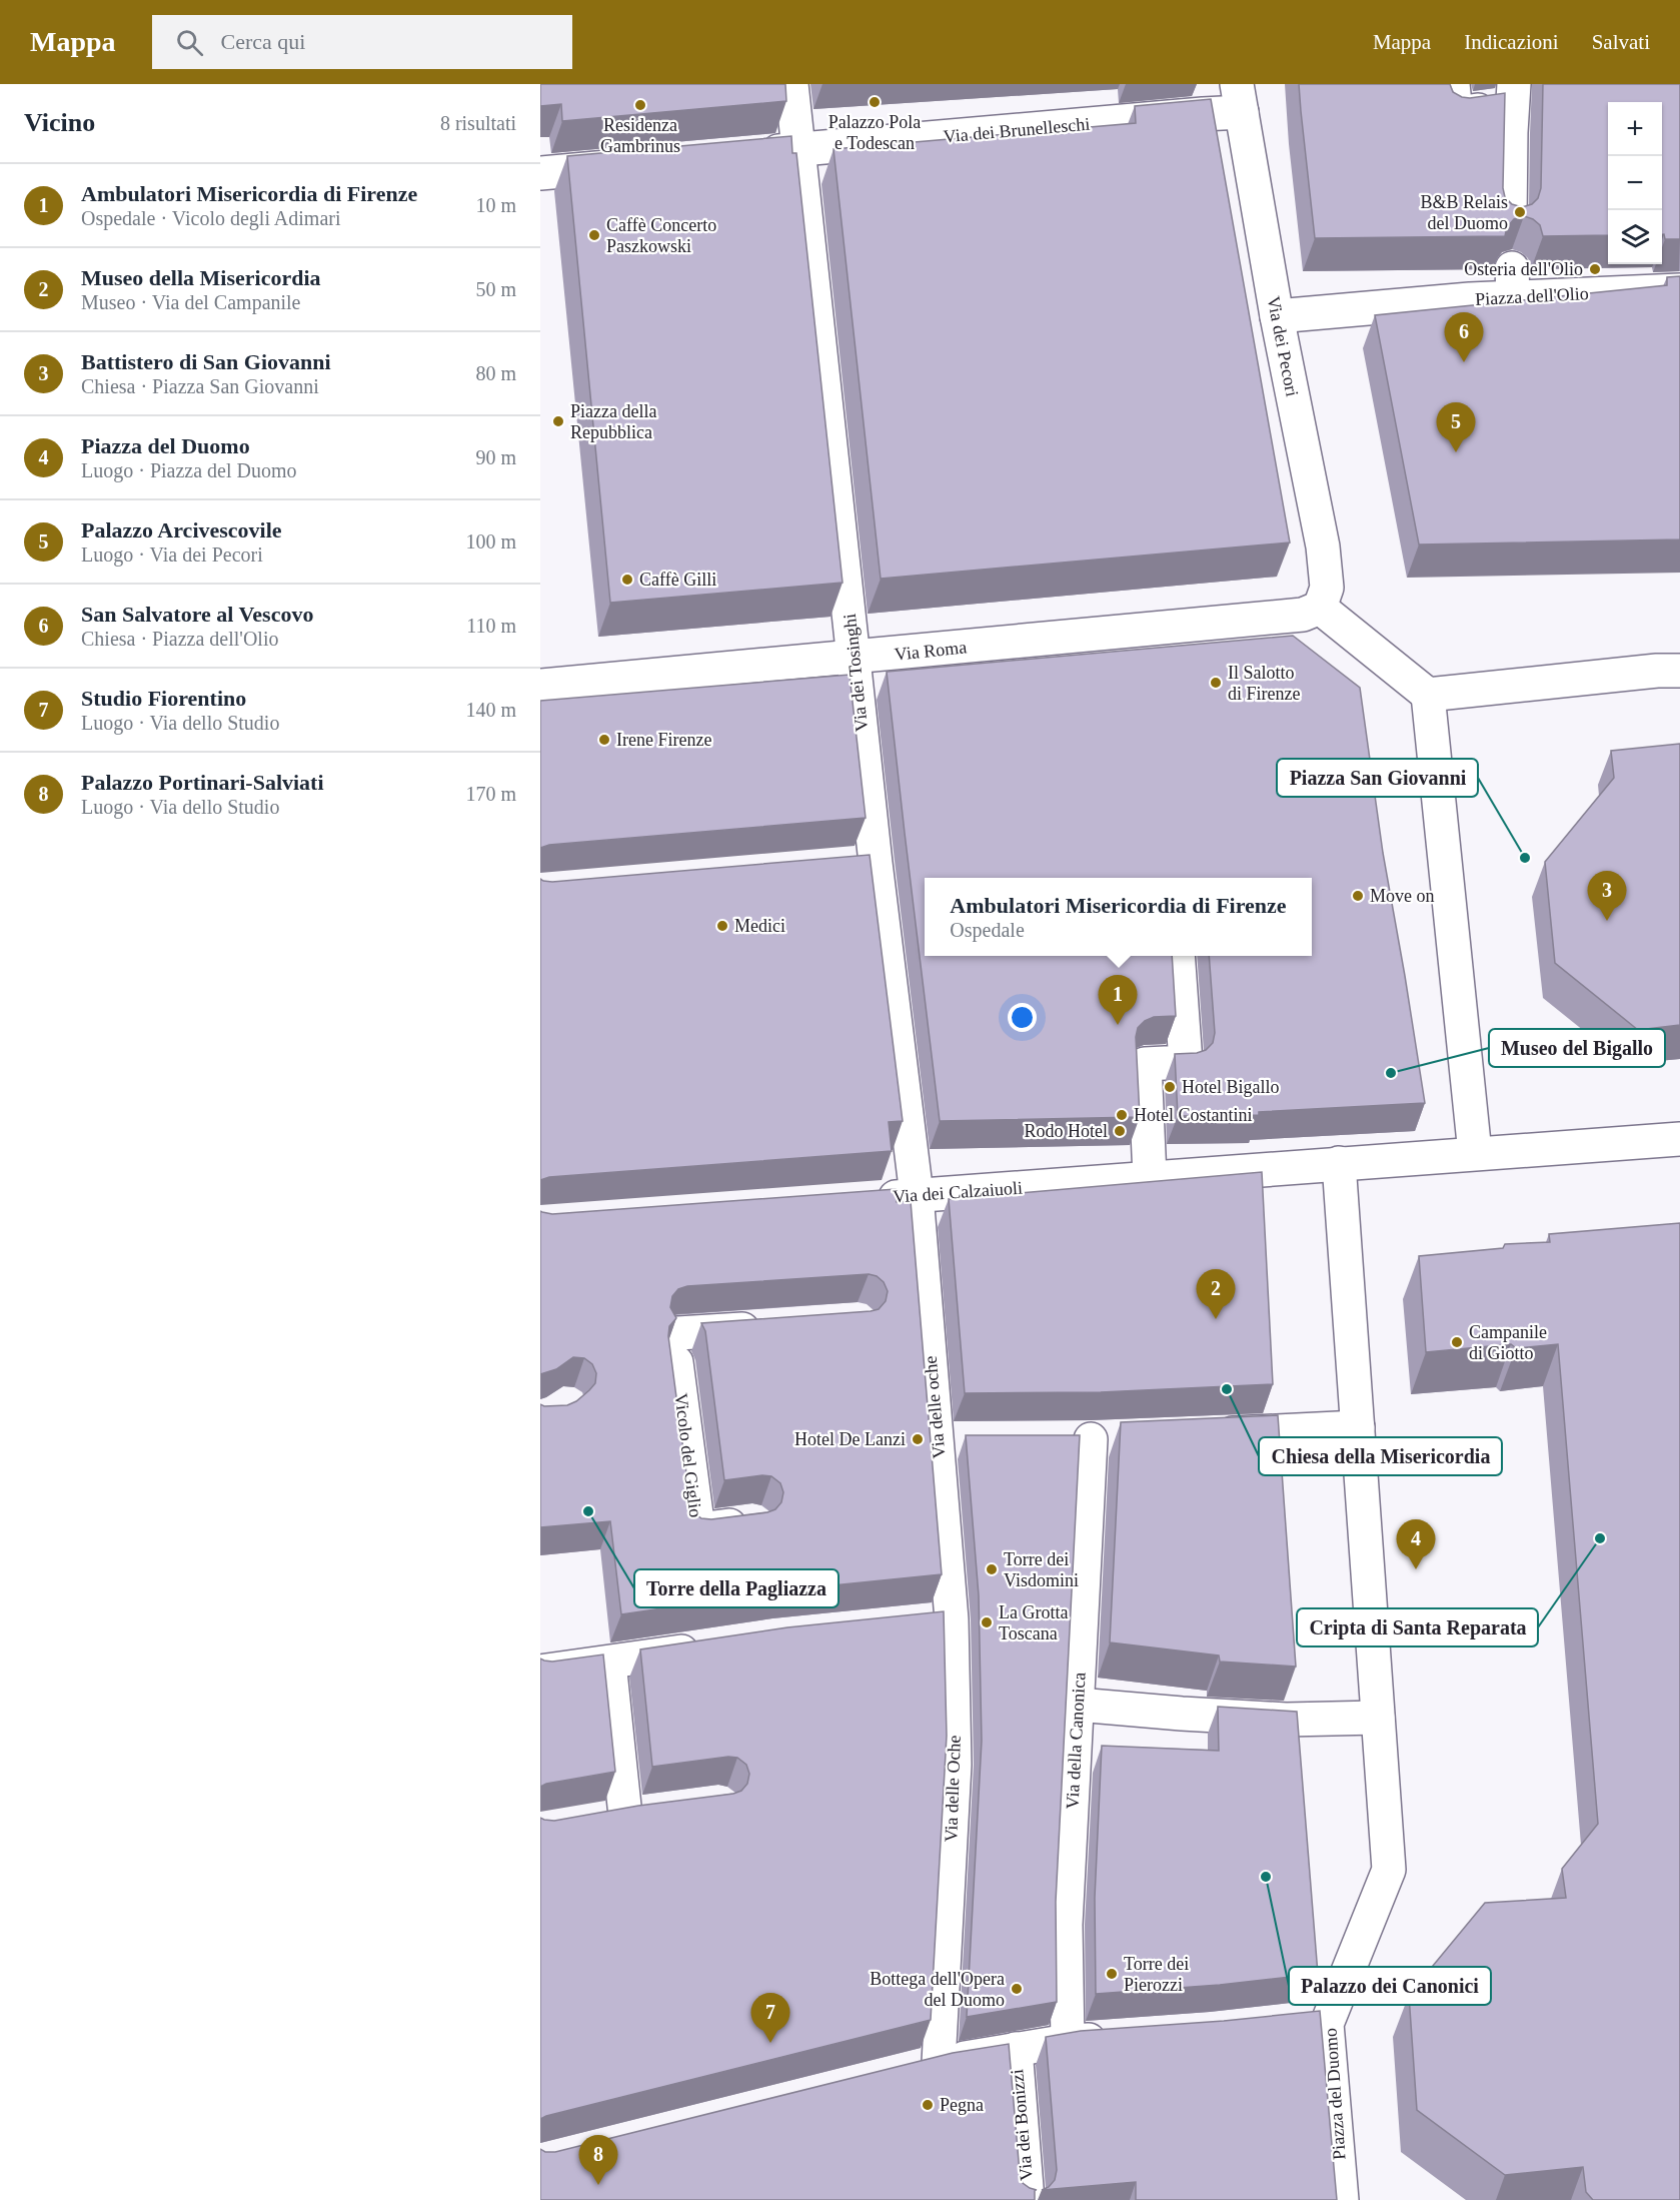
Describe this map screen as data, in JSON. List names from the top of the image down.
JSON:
{
  "streets": {
    "street": [
      "Via dei Brunelleschi",
      "Piazza dell'Olio",
      "Via dei Pecori",
      "Via Roma",
      "Via dei Tosinghi",
      "Via dei Calzaiuoli",
      "Via delle oche",
      "Vicolo del Giglio",
      "Via della Canonica",
      "Via delle Oche",
      "Piazza del Duomo",
      "Via dei Bonizzi"
    ]
  },
  "crossings": [
    ["Via dei Brunelleschi", "Via dei Pecori"],
    ["Via dei Brunelleschi", "Via dei Tosinghi"],
    ["Piazza dell'Olio", "Via dei Pecori"],
    ["Via dei Pecori", "Via Roma"],
    ["Via Roma", "Via dei Tosinghi"],
    ["Via dei Tosinghi", "Via dei Calzaiuoli"],
    ["Via dei Tosinghi", "Via delle oche"],
    ["Via dei Calzaiuoli", "Via delle oche"],
    ["Via dei Calzaiuoli", "Piazza del Duomo"],
    ["Via delle oche", "Via delle Oche"]
  ],
  "places": [
    "Palazzo Pola e Todescan",
    "Residenza Gambrinus",
    "B&B Relais del Duomo",
    "Caffè Concerto Paszkowski",
    "Osteria dell'Olio",
    "Piazza della Repubblica",
    "Caffè Gilli",
    "Il Salotto di Firenze",
    "Irene Firenze",
    "Piazza San Giovanni",
    "Move on",
    "Medici",
    "Museo del Bigallo",
    "Hotel Bigallo",
    "Hotel Costantini",
    "Rodo Hotel",
    "Campanile di Giotto",
    "Chiesa della Misericordia",
    "Hotel De Lanzi",
    "Torre della Pagliazza",
    "Cripta di Santa Reparata",
    "Torre dei Visdomini",
    "La Grotta Toscana",
    "Palazzo dei Canonici",
    "Torre dei Pierozzi",
    "Bottega dell'Opera del Duomo",
    "Pegna"
  ],
  "page": {
    "header": "Mappa",
    "search": "Cerca qui",
    "nav": ["Mappa", "Indicazioni", "Salvati"],
    "heading": ["Vicino", "8 risultati"],
    "map_buttons": ["+", "−"],
    "list": [
      {
        "mark": "1",
        "name": "Ambulatori Misericordia di Firenze",
        "note": "Ospedale · Vicolo degli Adimari",
        "value": "10 m"
      },
      {
        "mark": "2",
        "name": "Museo della Misericordia",
        "note": "Museo · Via del Campanile",
        "value": "50 m"
      },
      {
        "mark": "3",
        "name": "Battistero di San Giovanni",
        "note": "Chiesa · Piazza San Giovanni",
        "value": "80 m"
      },
      {
        "mark": "4",
        "name": "Piazza del Duomo",
        "note": "Luogo · Piazza del Duomo",
        "value": "90 m"
      },
      {
        "mark": "5",
        "name": "Palazzo Arcivescovile",
        "note": "Luogo · Via dei Pecori",
        "value": "100 m"
      },
      {
        "mark": "6",
        "name": "San Salvatore al Vescovo",
        "note": "Chiesa · Piazza dell'Olio",
        "value": "110 m"
      },
      {
        "mark": "7",
        "name": "Studio Fiorentino",
        "note": "Luogo · Via dello Studio",
        "value": "140 m"
      },
      {
        "mark": "8",
        "name": "Palazzo Portinari-Salviati",
        "note": "Luogo · Via dello Studio",
        "value": "170 m"
      }
    ],
    "pins": [
      "6",
      "5",
      "3",
      "1",
      "2",
      "4",
      "7",
      "8"
    ],
    "popup": ["Ambulatori Misericordia di Firenze", "Ospedale"]
  }
}
